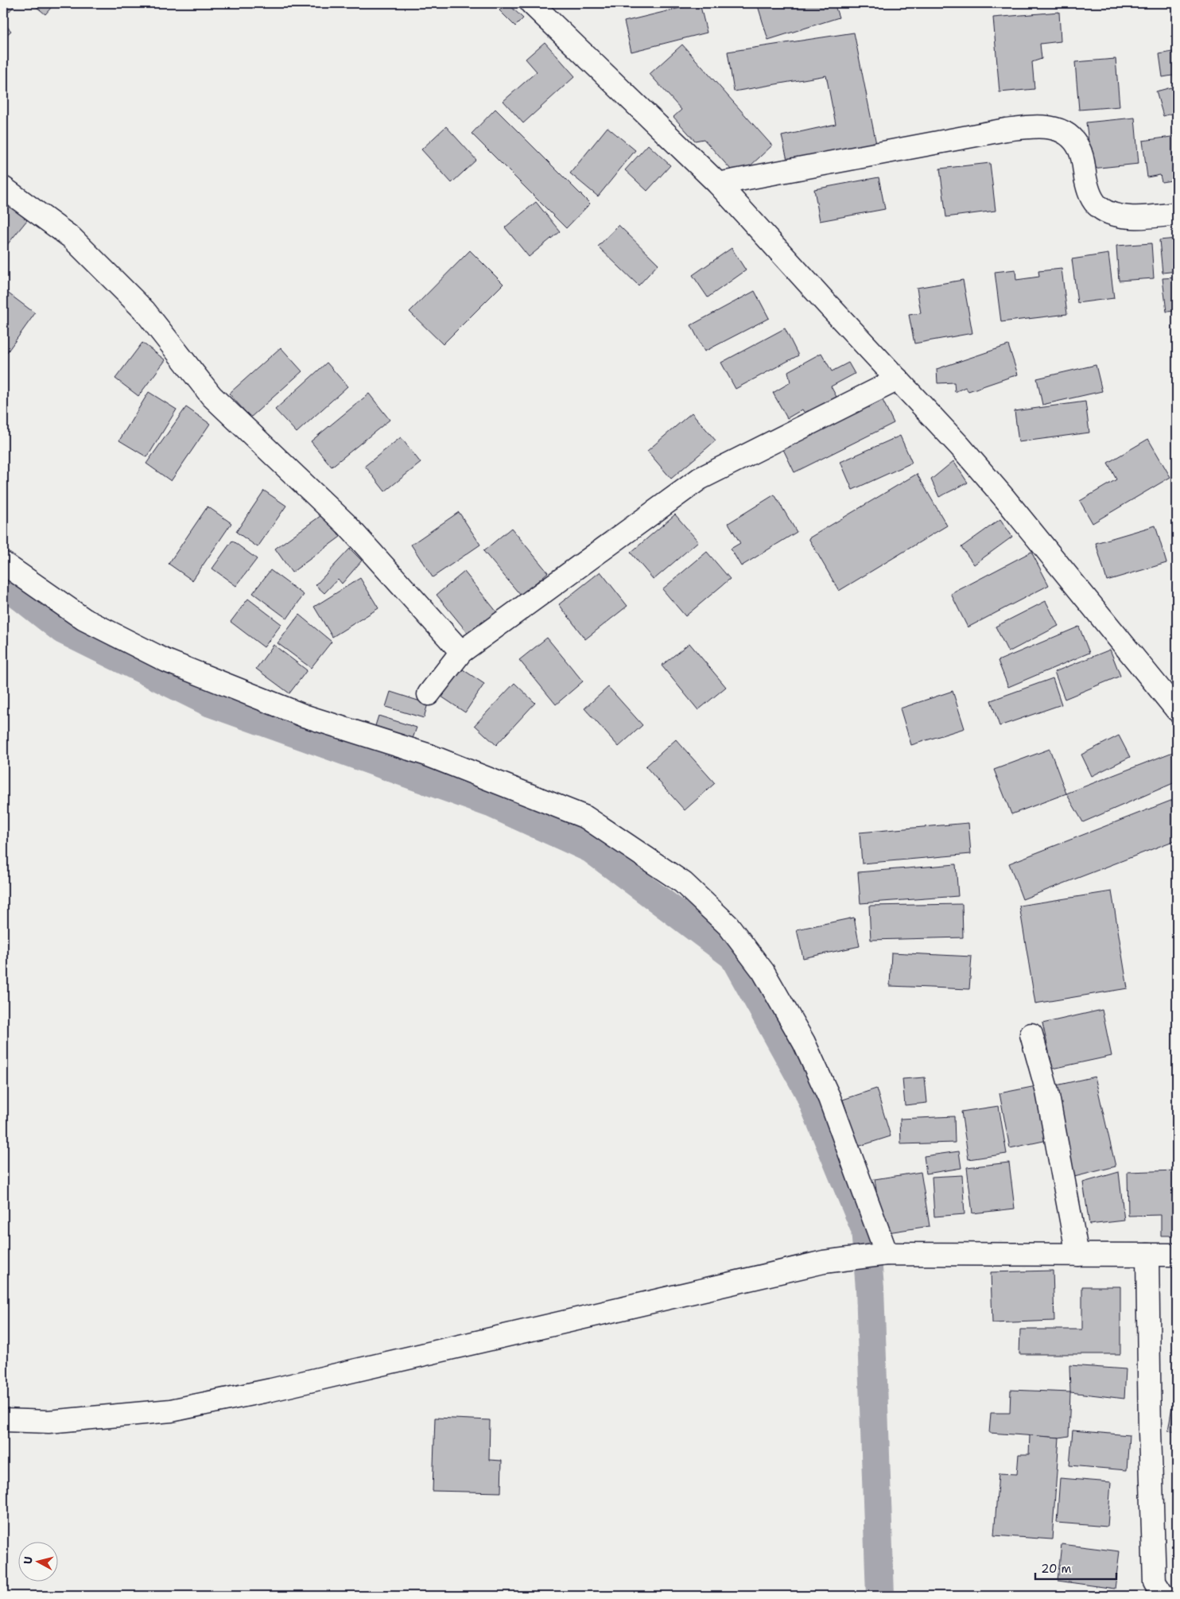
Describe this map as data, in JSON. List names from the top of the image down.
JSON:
{
  "scale_bar": "20 m",
  "north": "left"
}
